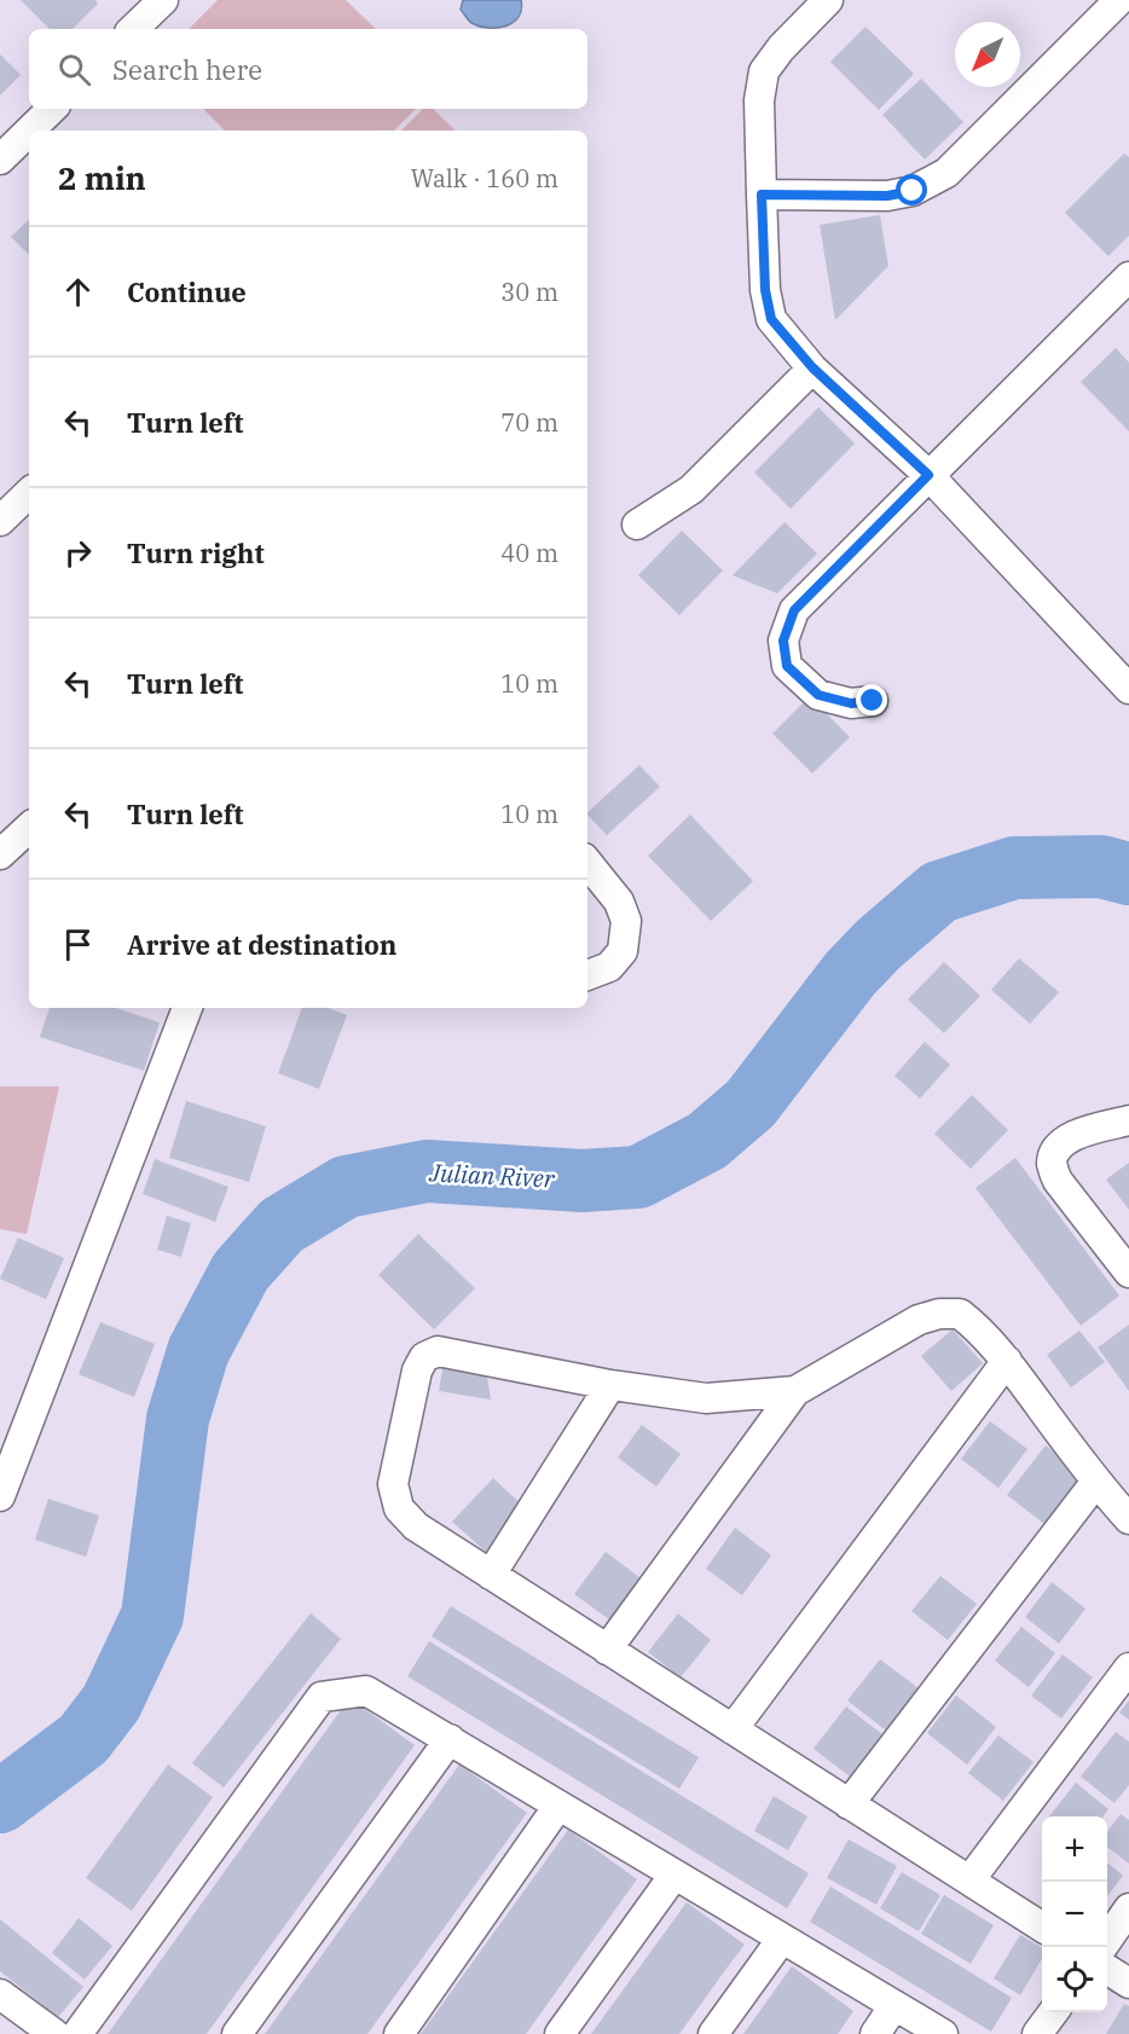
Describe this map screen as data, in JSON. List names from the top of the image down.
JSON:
{
  "water": ["Julian River"],
  "north": "bottom left",
  "page": {
    "search": "Search here",
    "heading": ["2 min", "Walk · 160 m"],
    "list": [
      ["Continue", "30 m"],
      ["Turn left", "70 m"],
      ["Turn right", "40 m"],
      ["Turn left", "10 m"],
      ["Turn left", "10 m"],
      "Arrive at destination"
    ],
    "map_buttons": ["+", "−"]
  }
}
